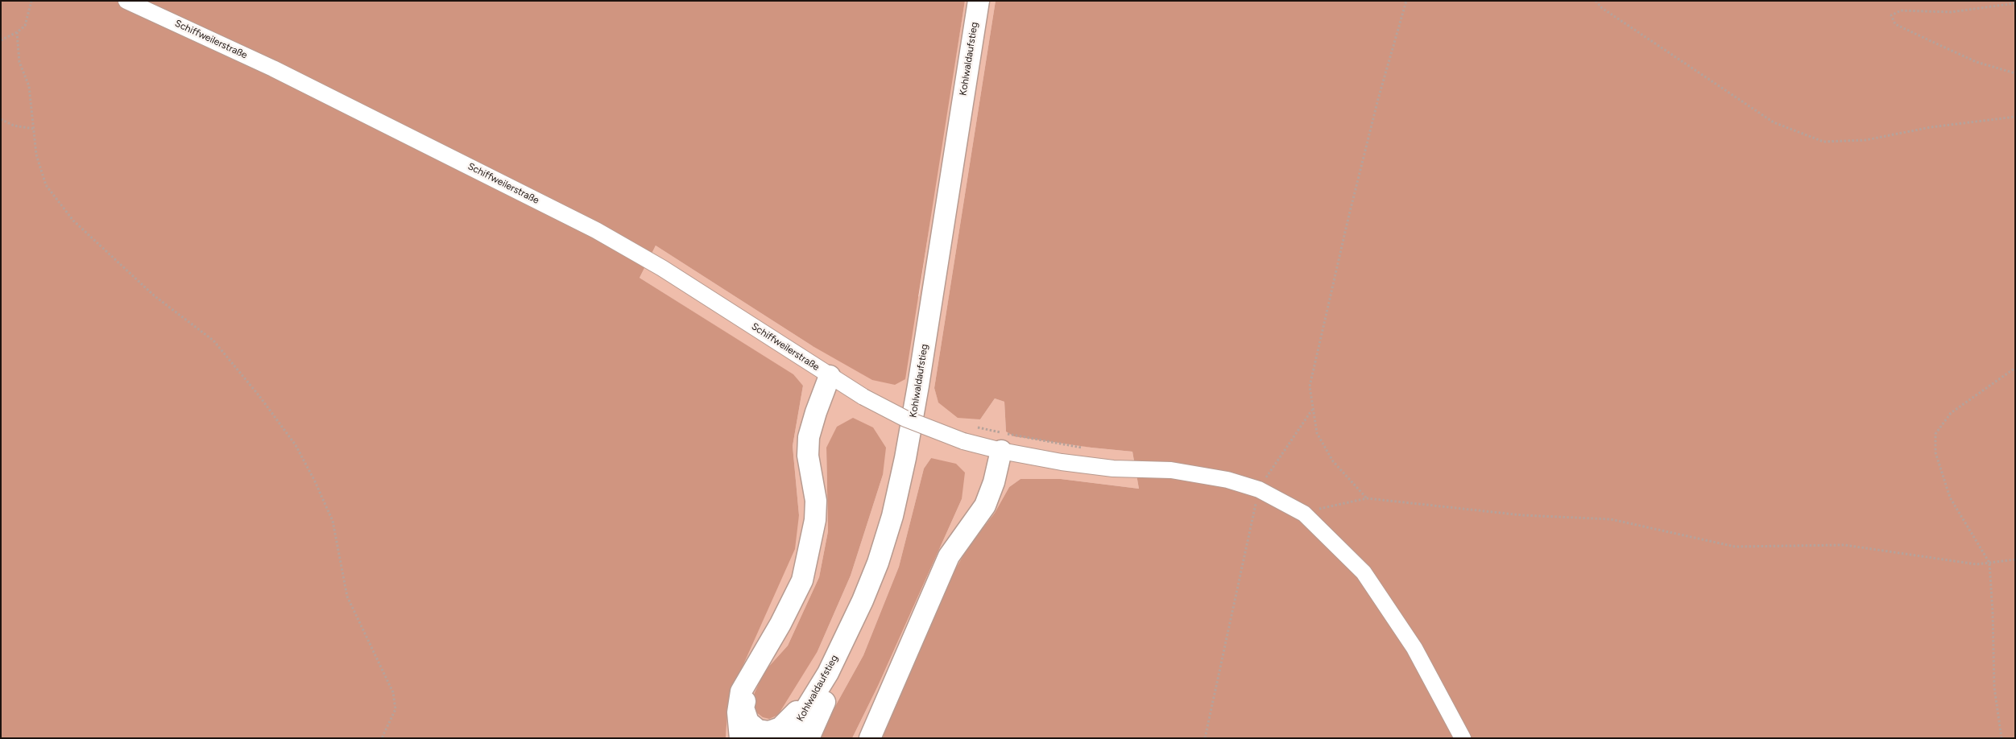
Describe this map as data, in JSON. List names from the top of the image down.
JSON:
{
  "streets": {
    "main road": ["Kohlwaldaufstieg"],
    "street": ["Schiffweilerstraße"]
  }
}
